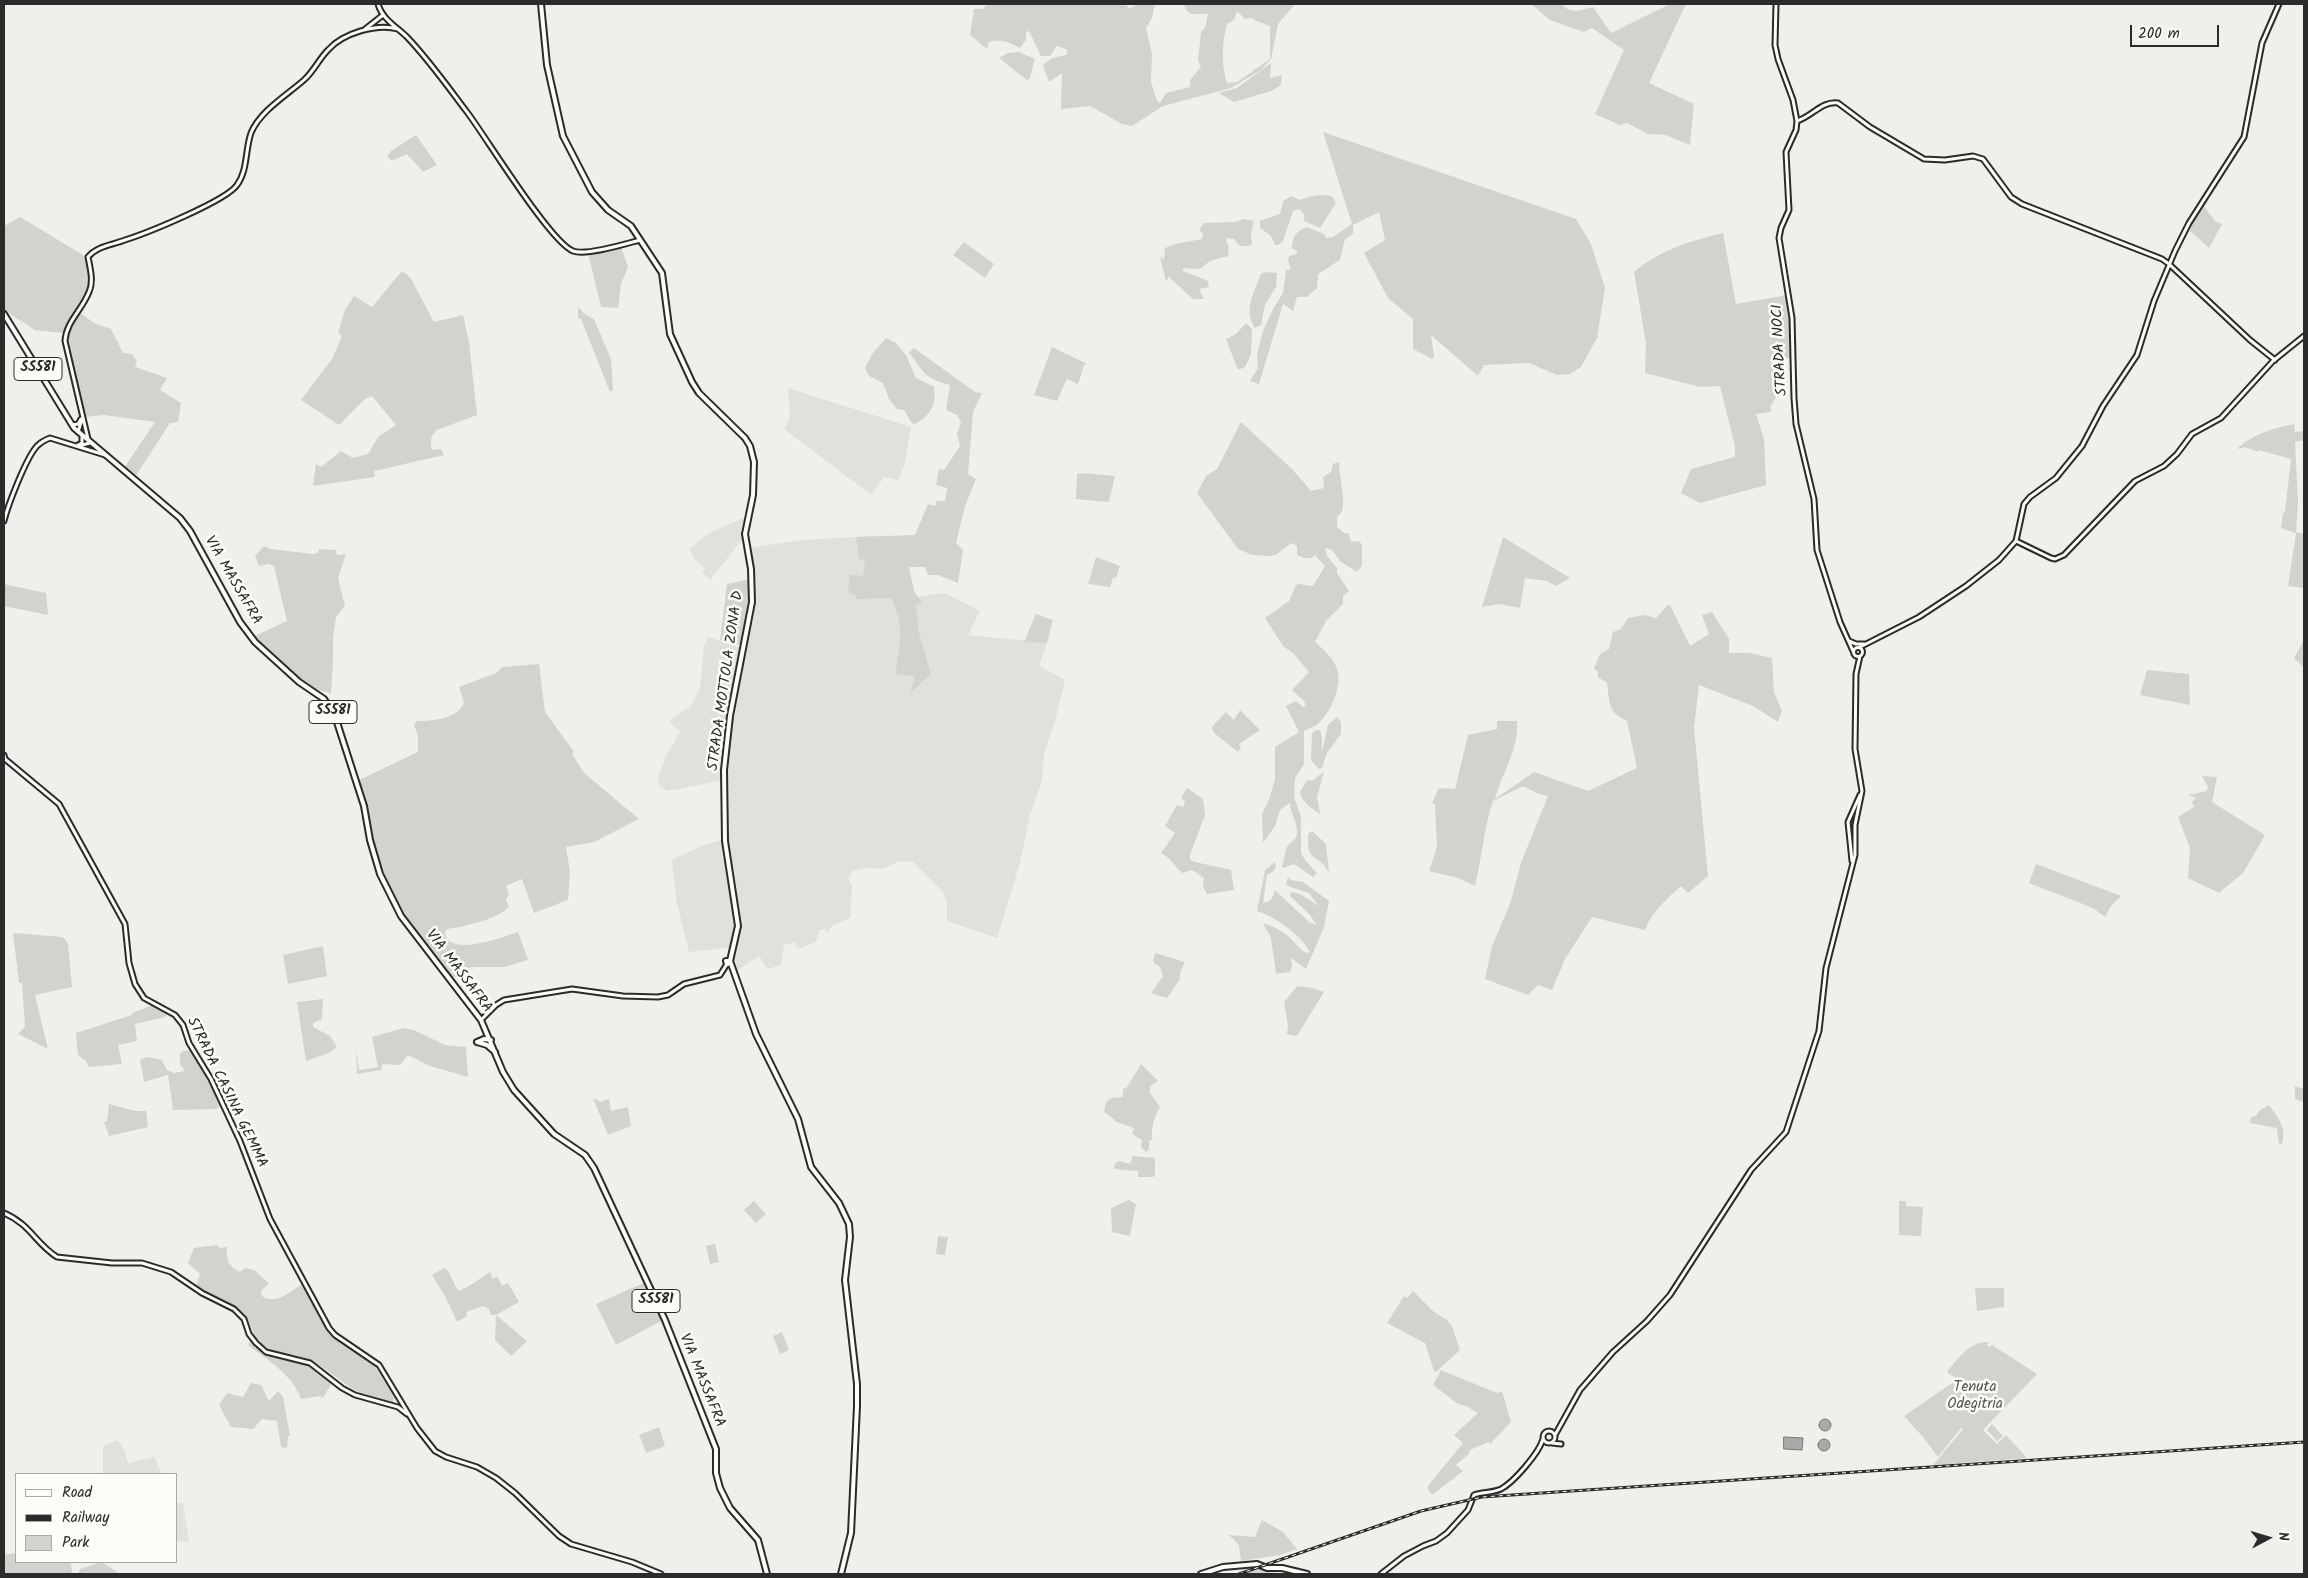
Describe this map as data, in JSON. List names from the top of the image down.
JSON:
{
  "streets": {
    "main road": ["SS581", "VIA MASSAFRA", "STRADA MOTTOLA ZONA D"],
    "street": ["STRADA NOCI", "STRADA CASINA GEMMA"]
  },
  "crossings": [
    ["SS581", "VIA MASSAFRA"]
  ],
  "parks": ["Tenuta Odegitria"],
  "legend": ["Road", "Railway", "Park"],
  "scale_bar": "200 m",
  "north": "right"
}
